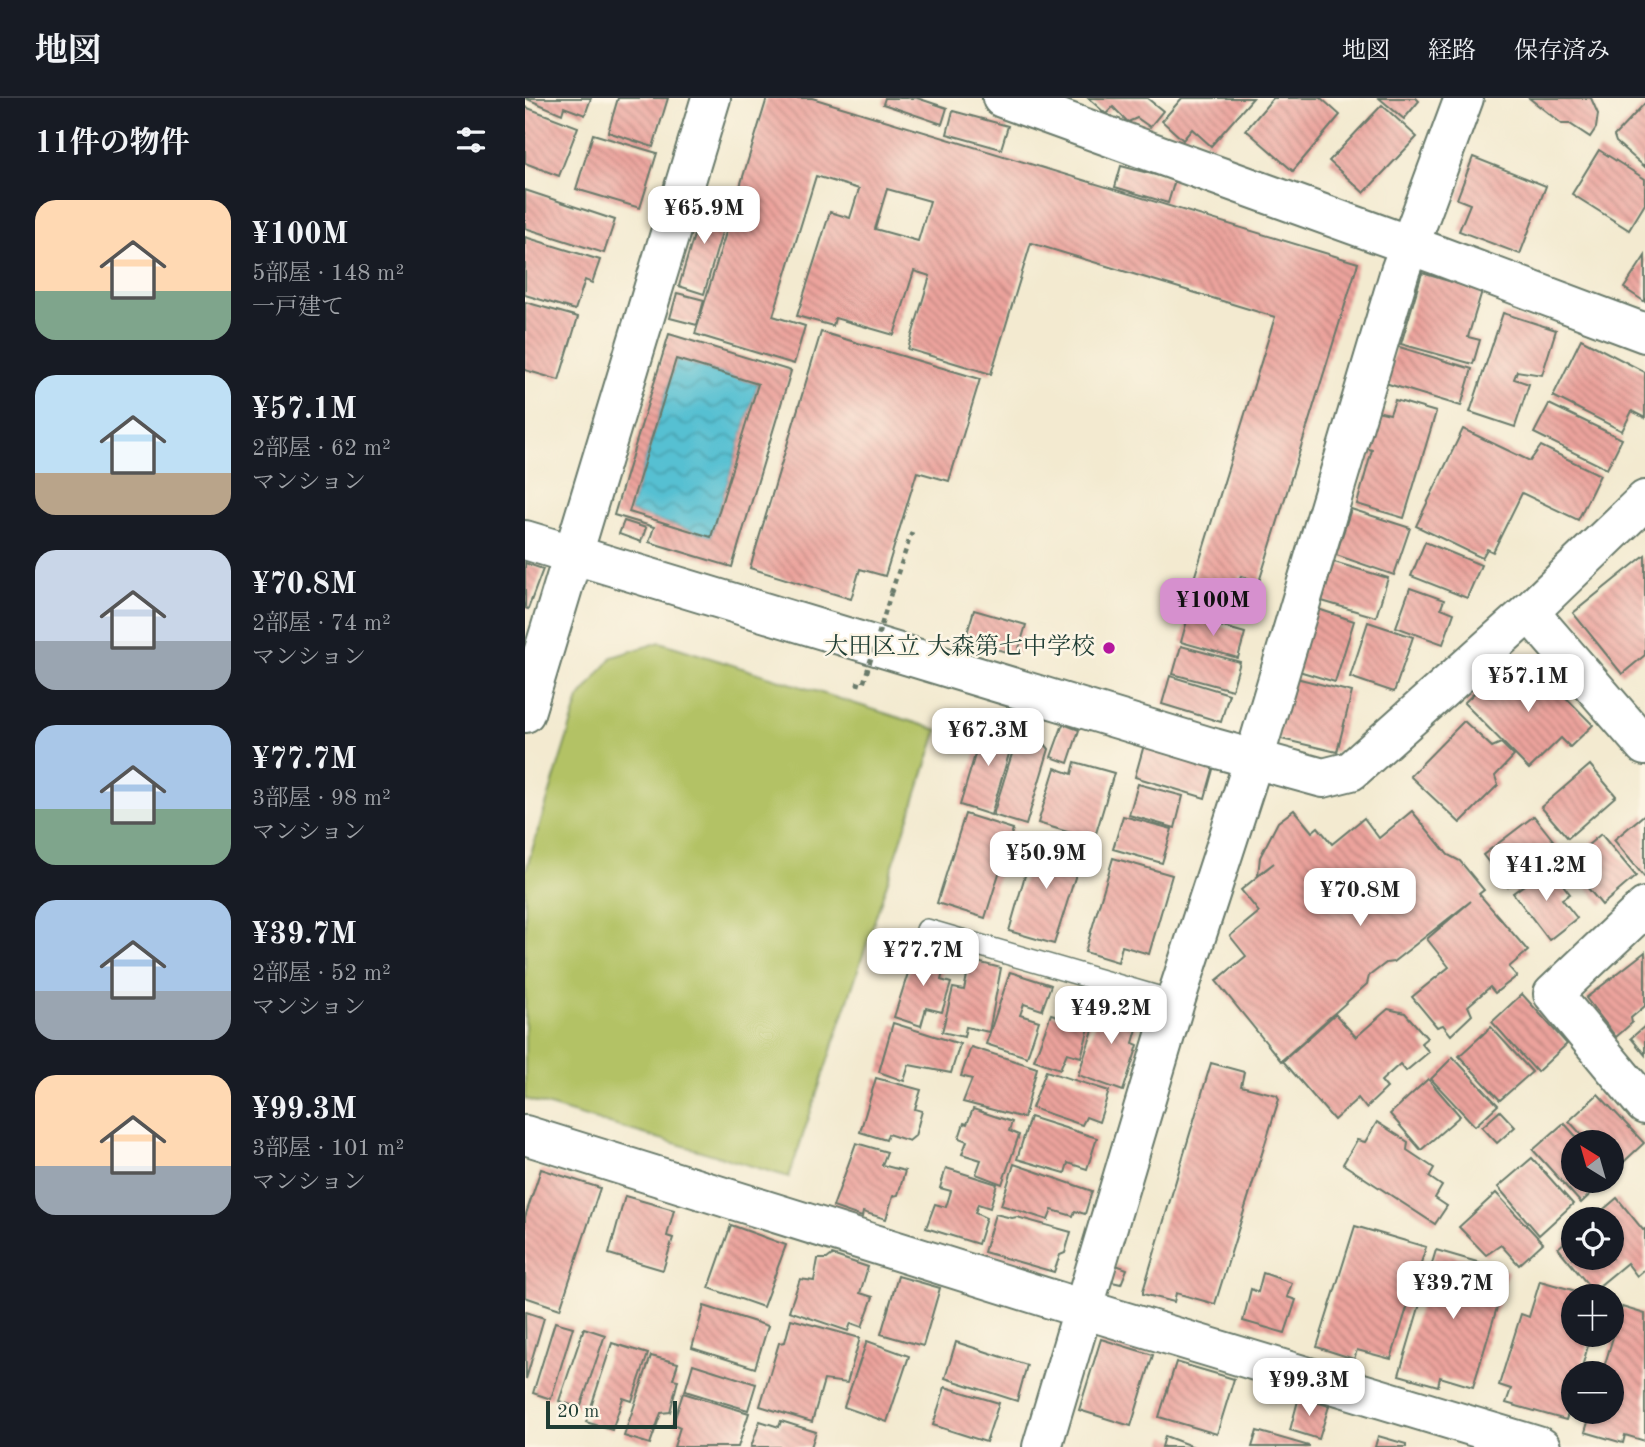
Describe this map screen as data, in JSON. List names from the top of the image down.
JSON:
{
  "places": ["大田区立 大森第七中学校"],
  "scale_bar": "20 m",
  "north": "top left",
  "page": {
    "header": "地図",
    "nav": ["地図", "経路", "保存済み"],
    "heading": "11件の物件",
    "list": [
      {
        "name": "¥100M",
        "note": "5部屋 · 148 m² · 一戸建て"
      },
      {
        "name": "¥57.1M",
        "note": "2部屋 · 62 m² · マンション"
      },
      {
        "name": "¥70.8M",
        "note": "2部屋 · 74 m² · マンション"
      },
      {
        "name": "¥77.7M",
        "note": "3部屋 · 98 m² · マンション"
      },
      {
        "name": "¥39.7M",
        "note": "2部屋 · 52 m² · マンション"
      },
      {
        "name": "¥99.3M",
        "note": "3部屋 · 101 m² · マンション"
      }
    ],
    "price": [
      "¥65.9M",
      "¥100M",
      "¥57.1M",
      "¥67.3M",
      "¥50.9M",
      "¥41.2M",
      "¥70.8M",
      "¥77.7M",
      "¥49.2M",
      "¥39.7M",
      "¥99.3M"
    ],
    "map_buttons": ["+", "−"],
    "scale": "20 m"
  }
}
